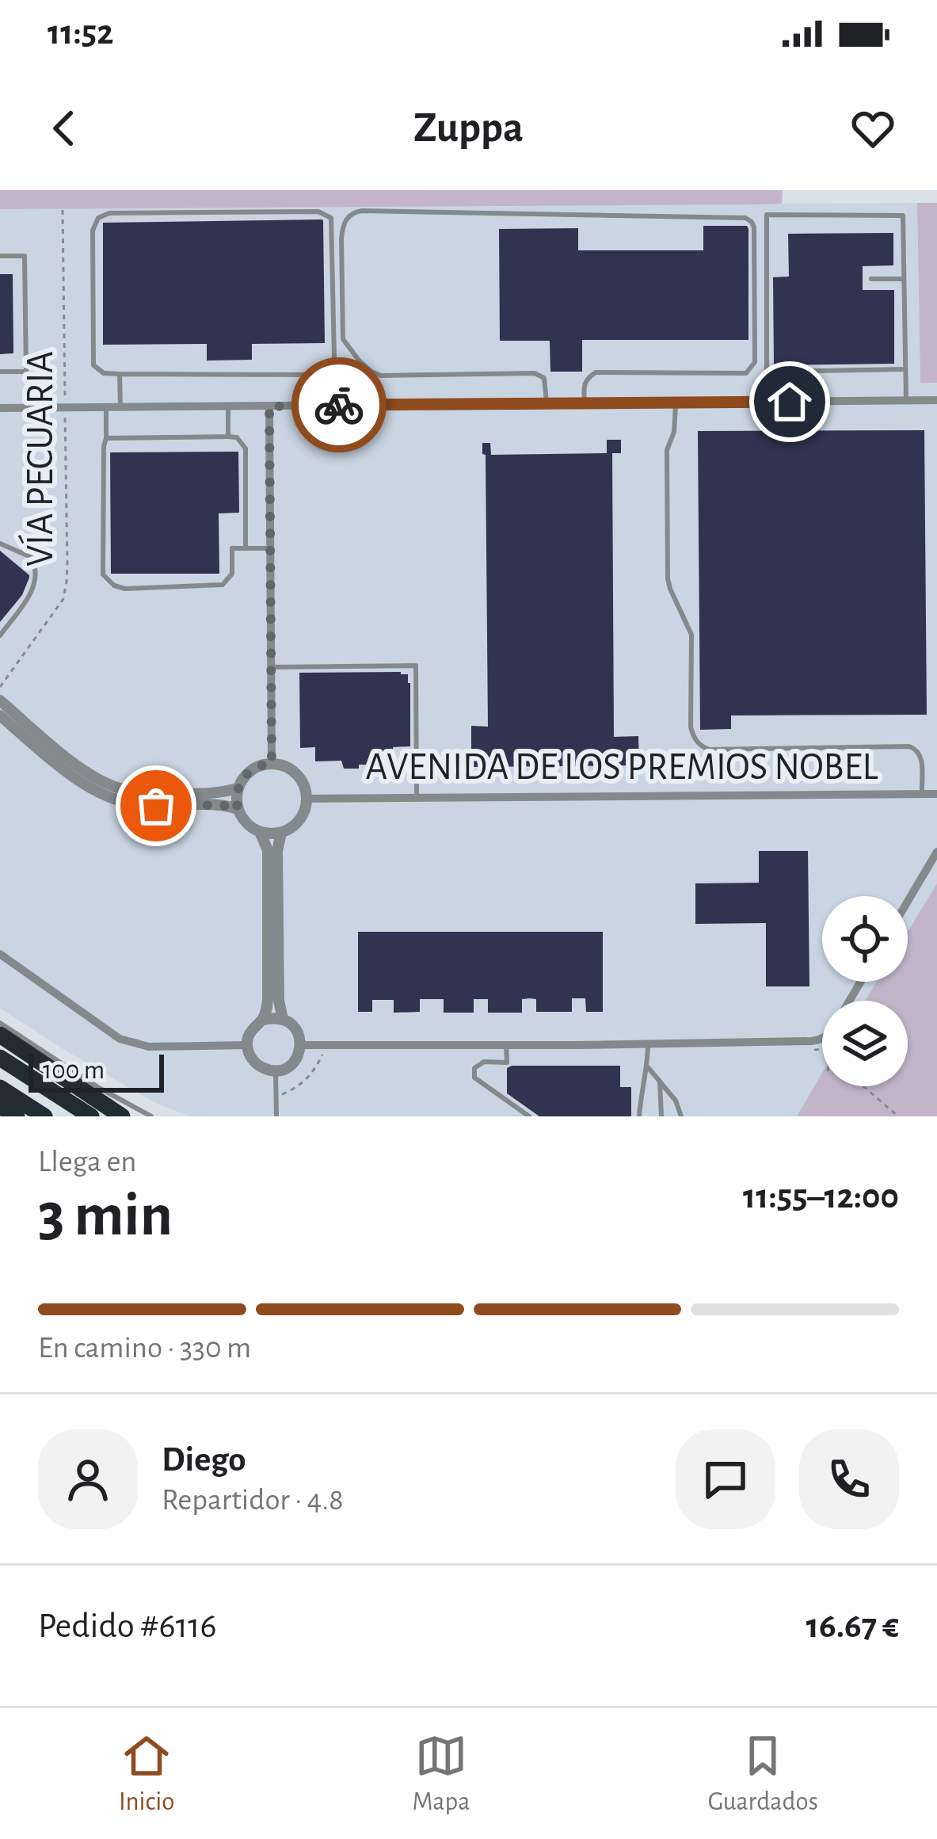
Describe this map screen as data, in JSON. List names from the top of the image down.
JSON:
{
  "streets": {
    "street": ["AVENIDA DE LOS PREMIOS NOBEL"],
    "path": ["VÍA PECUARIA"]
  },
  "scale_bar": "100 m",
  "page": {
    "status": "11:52",
    "header": "Zuppa",
    "scale": "100 m",
    "heading": ["3 min", "Llega en", "11:55–12:00"],
    "panel": [
      "Diego",
      "Repartidor · 4.8",
      "Pedido #6116",
      "16.67 €"
    ],
    "bar": "En camino · 330 m",
    "tabs": ["Inicio", "Mapa", "Guardados"]
  }
}
